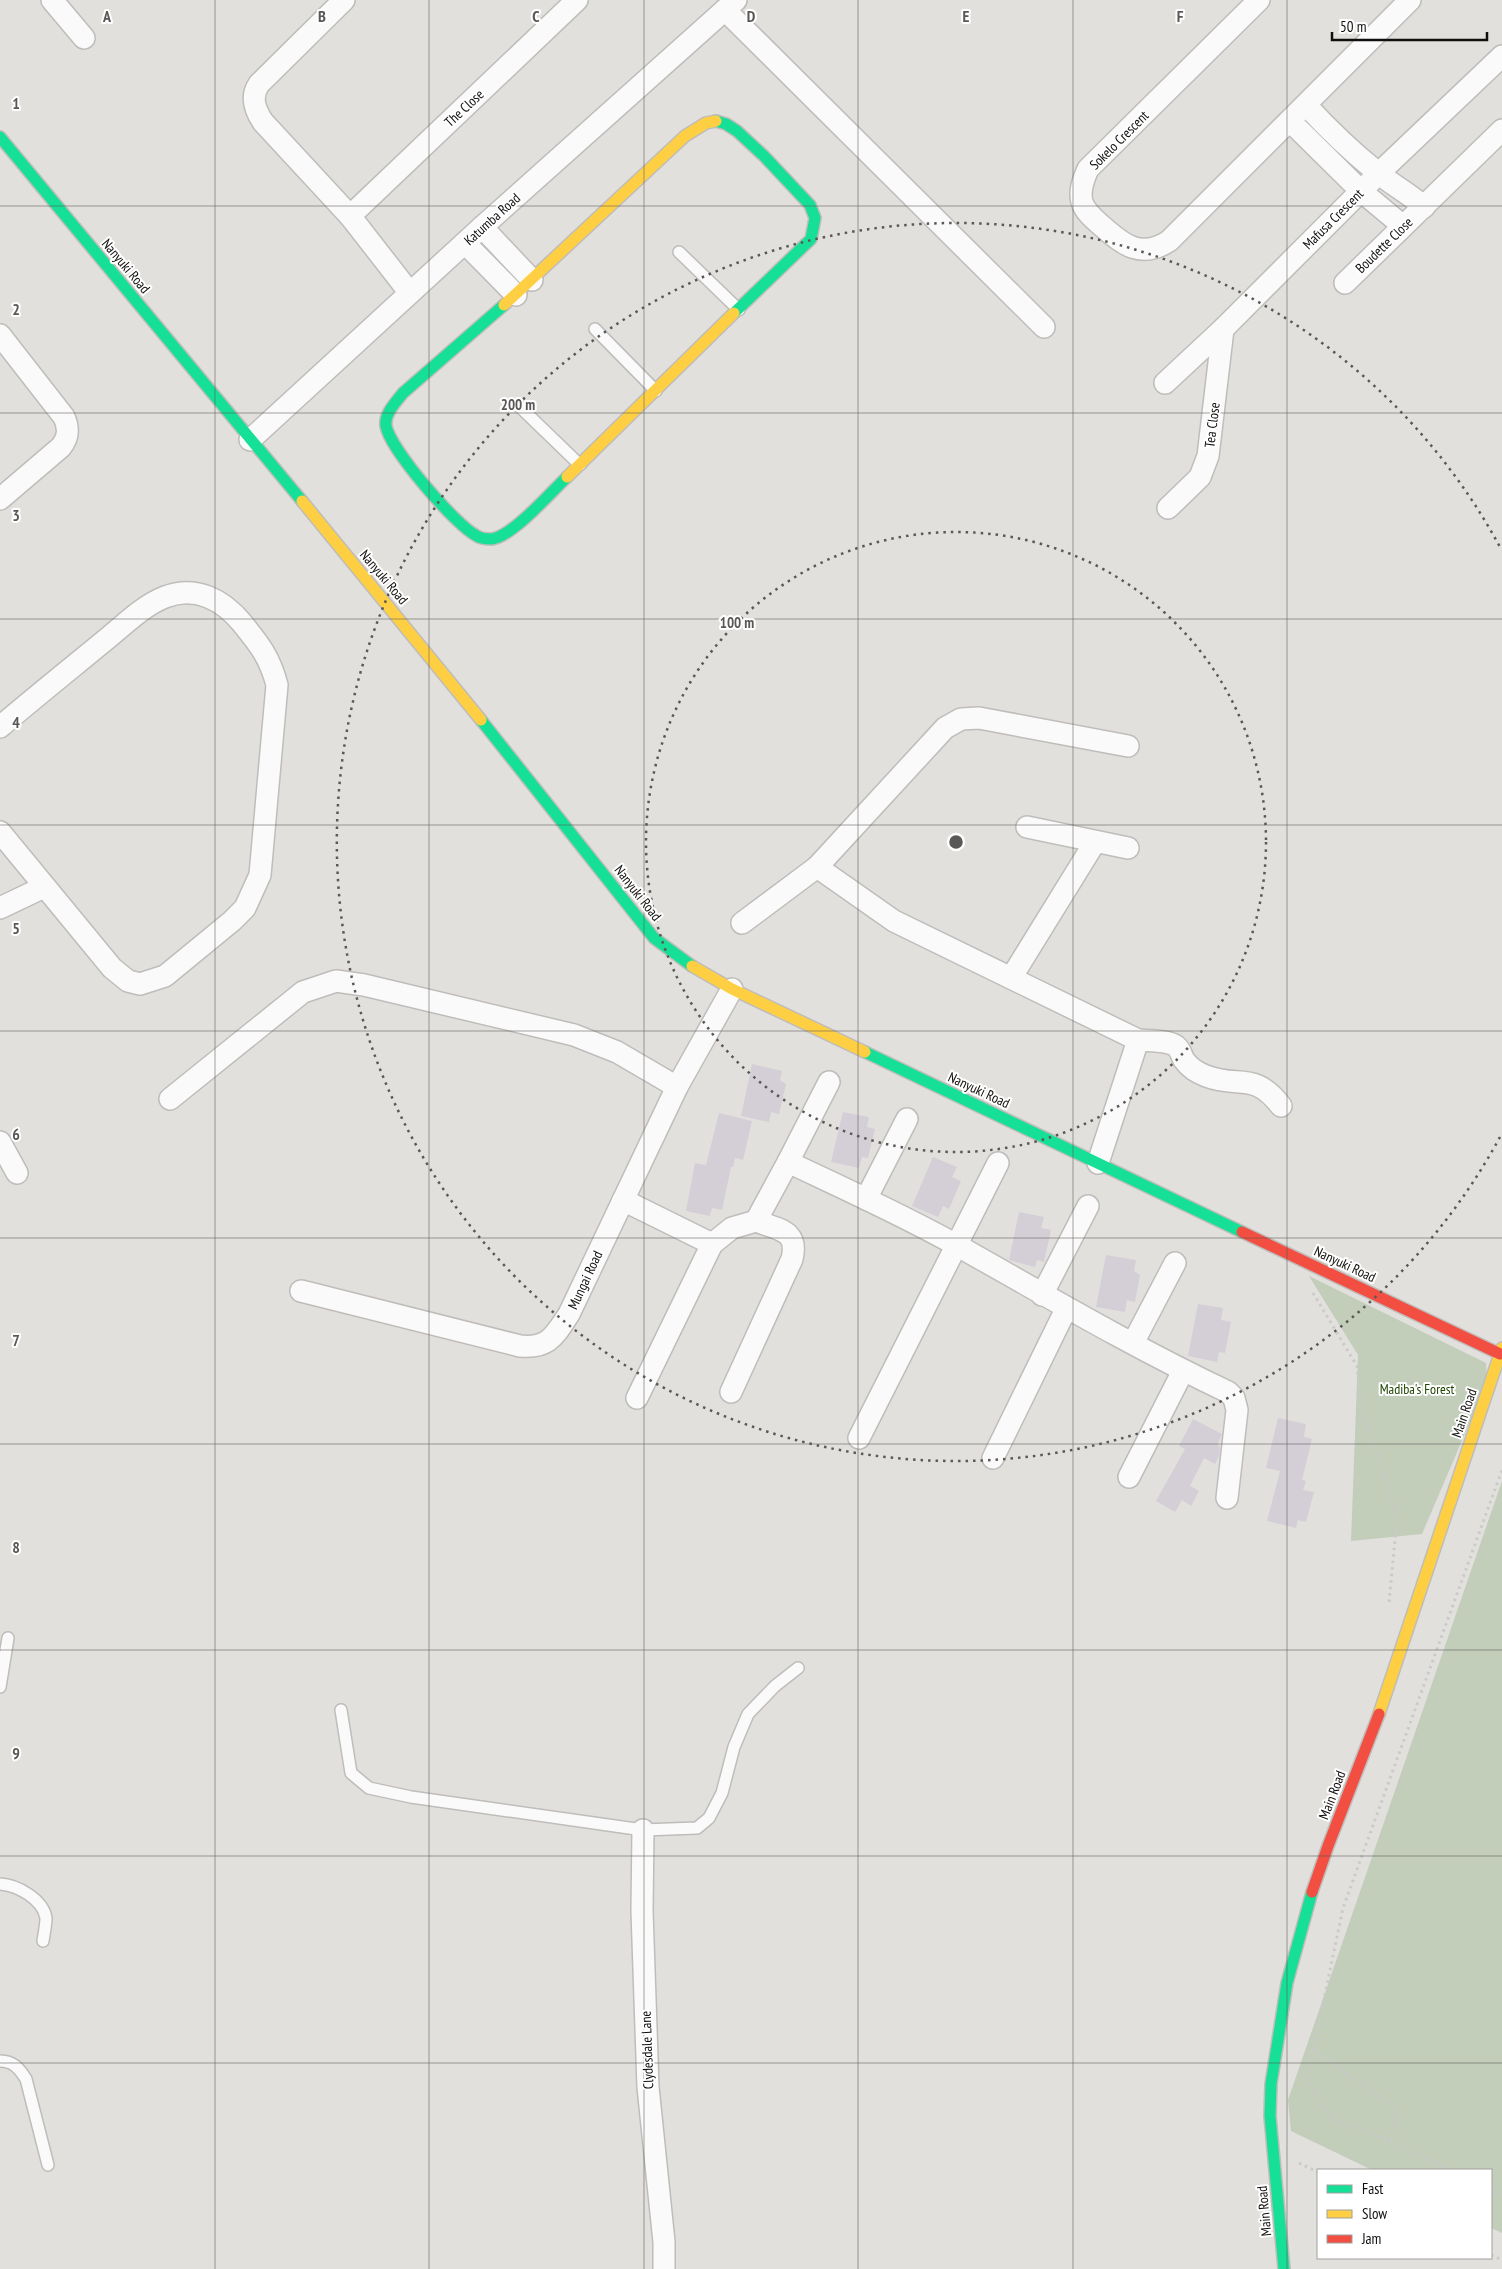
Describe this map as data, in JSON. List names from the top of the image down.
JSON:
{
  "streets": {
    "street": [
      "The Close",
      "Sokelo Crescent",
      "Katumba Road",
      "Mafusa Crescent",
      "Boudette Close",
      "Nanyuki Road",
      "Tea Close",
      "Mungai Road",
      "Main Road",
      "Clydesdale Lane"
    ]
  },
  "crossings": [
    ["Katumba Road", "Nanyuki Road"],
    ["Mafusa Crescent", "Boudette Close"],
    ["Mafusa Crescent", "Tea Close"],
    ["Nanyuki Road", "Mungai Road"],
    ["Nanyuki Road", "Main Road"]
  ],
  "parks": ["Madiba's Forest"],
  "legend": ["Fast", "Slow", "Jam"],
  "scale_bar": "50 m",
  "grid": {
    "columns": [
      "A",
      "B",
      "C",
      "D",
      "E",
      "F"
    ],
    "rows": [
      "1",
      "2",
      "3",
      "4",
      "5",
      "6",
      "7",
      "8",
      "9"
    ]
  },
  "rings": ["200 m", "100 m"]
}
